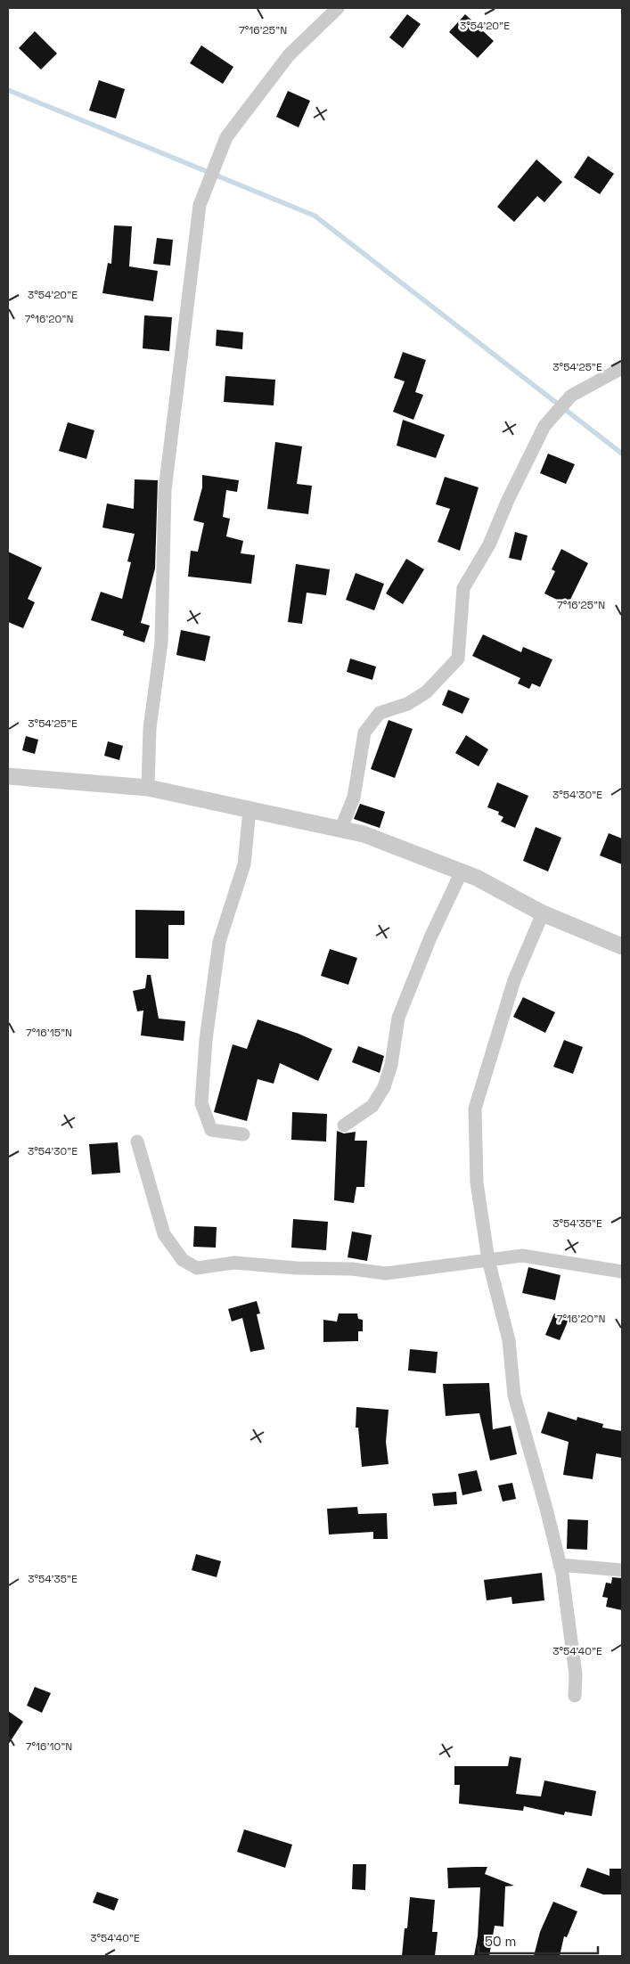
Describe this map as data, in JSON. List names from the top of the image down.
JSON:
{
  "scale_bar": "50 m",
  "coordinates": [
    "3°54'20\"E",
    "7°16'25\"N",
    "7°16'20\"N",
    "3°54'25\"E",
    "3°54'30\"E",
    "7°16'15\"N",
    "3°54'35\"E",
    "3°54'40\"E",
    "7°16'10\"N"
  ]
}
